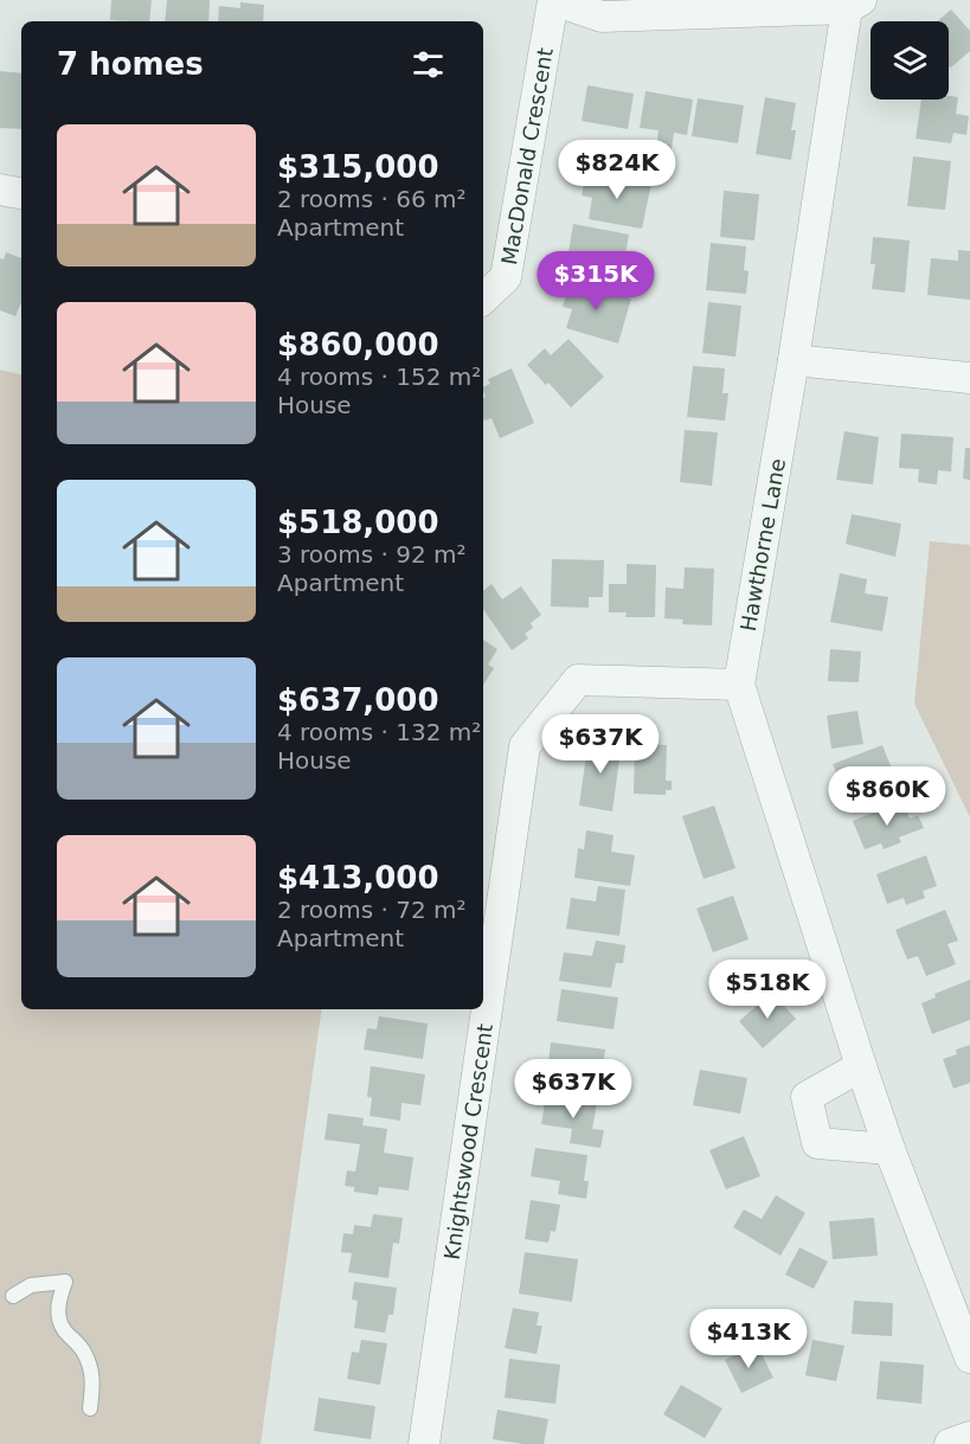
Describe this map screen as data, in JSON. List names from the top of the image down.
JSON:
{
  "streets": {
    "street": ["MacDonald Crescent", "Hawthorne Lane", "Knightswood Crescent"]
  },
  "crossings": [
    ["Hawthorne Lane", "Knightswood Crescent"]
  ],
  "page": {
    "heading": "7 homes",
    "list": [
      {
        "name": "$315,000",
        "note": "2 rooms · 66 m² · Apartment"
      },
      {
        "name": "$860,000",
        "note": "4 rooms · 152 m² · House"
      },
      {
        "name": "$518,000",
        "note": "3 rooms · 92 m² · Apartment"
      },
      {
        "name": "$637,000",
        "note": "4 rooms · 132 m² · House"
      },
      {
        "name": "$413,000",
        "note": "2 rooms · 72 m² · Apartment"
      }
    ],
    "price": [
      "$824K",
      "$315K",
      "$637K",
      "$860K",
      "$518K",
      "$637K",
      "$413K"
    ]
  }
}
